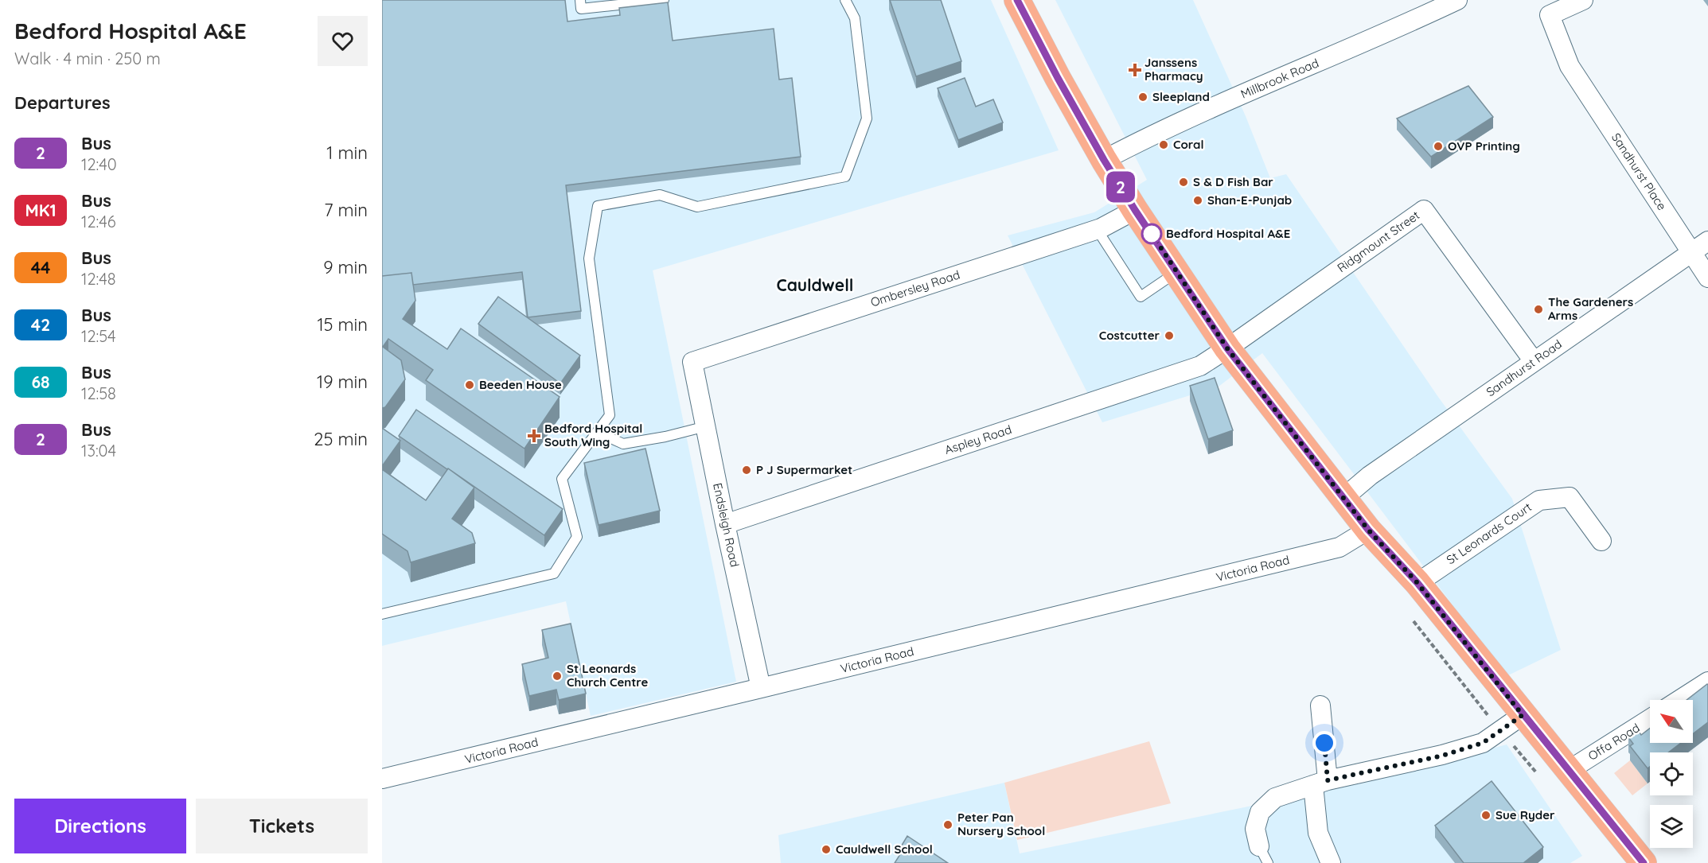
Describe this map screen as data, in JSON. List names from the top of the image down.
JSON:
{
  "streets": {
    "street": [
      "Millbrook Road",
      "Sandhurst Place",
      "Ridgmount Street",
      "Ombersley Road",
      "Sandhurst Road",
      "Aspley Road",
      "Endsleigh Road",
      "St Leonards Court",
      "Victoria Road",
      "Offa Road"
    ]
  },
  "crossings": [
    ["Sandhurst Place", "Sandhurst Road"],
    ["Ridgmount Street", "Sandhurst Road"],
    ["Ridgmount Street", "Aspley Road"],
    ["Ombersley Road", "Endsleigh Road"],
    ["Aspley Road", "Endsleigh Road"],
    ["Endsleigh Road", "Victoria Road"]
  ],
  "districts": ["Cauldwell"],
  "places": {
    "health": ["Janssens Pharmacy", "Bedford Hospital South Wing"],
    "other": [
      "Sleepland",
      "Coral",
      "OVP Printing",
      "S & D Fish Bar",
      "Shan-E-Punjab",
      "Bedford Hospital A&E",
      "The Gardeners Arms",
      "Costcutter",
      "Beeden House",
      "P J Supermarket",
      "St Leonards Church Centre",
      "Sue Ryder",
      "Peter Pan Nursery School",
      "Cauldwell School"
    ]
  },
  "lines": ["bus line 2"],
  "north": "top left",
  "page": {
    "heading": [
      ["Bedford Hospital A&E", "Walk · 4 min · 250 m"],
      "Departures"
    ],
    "on_map": "2",
    "list": [
      {
        "mark": "2",
        "name": "Bus",
        "note": "12:40",
        "value": "1 min"
      },
      {
        "mark": "MK1",
        "name": "Bus",
        "note": "12:46",
        "value": "7 min"
      },
      {
        "mark": "44",
        "name": "Bus",
        "note": "12:48",
        "value": "9 min"
      },
      {
        "mark": "42",
        "name": "Bus",
        "note": "12:54",
        "value": "15 min"
      },
      {
        "mark": "68",
        "name": "Bus",
        "note": "12:58",
        "value": "19 min"
      },
      {
        "mark": "2",
        "name": "Bus",
        "note": "13:04",
        "value": "25 min"
      }
    ],
    "buttons": ["Directions", "Tickets"]
  }
}
